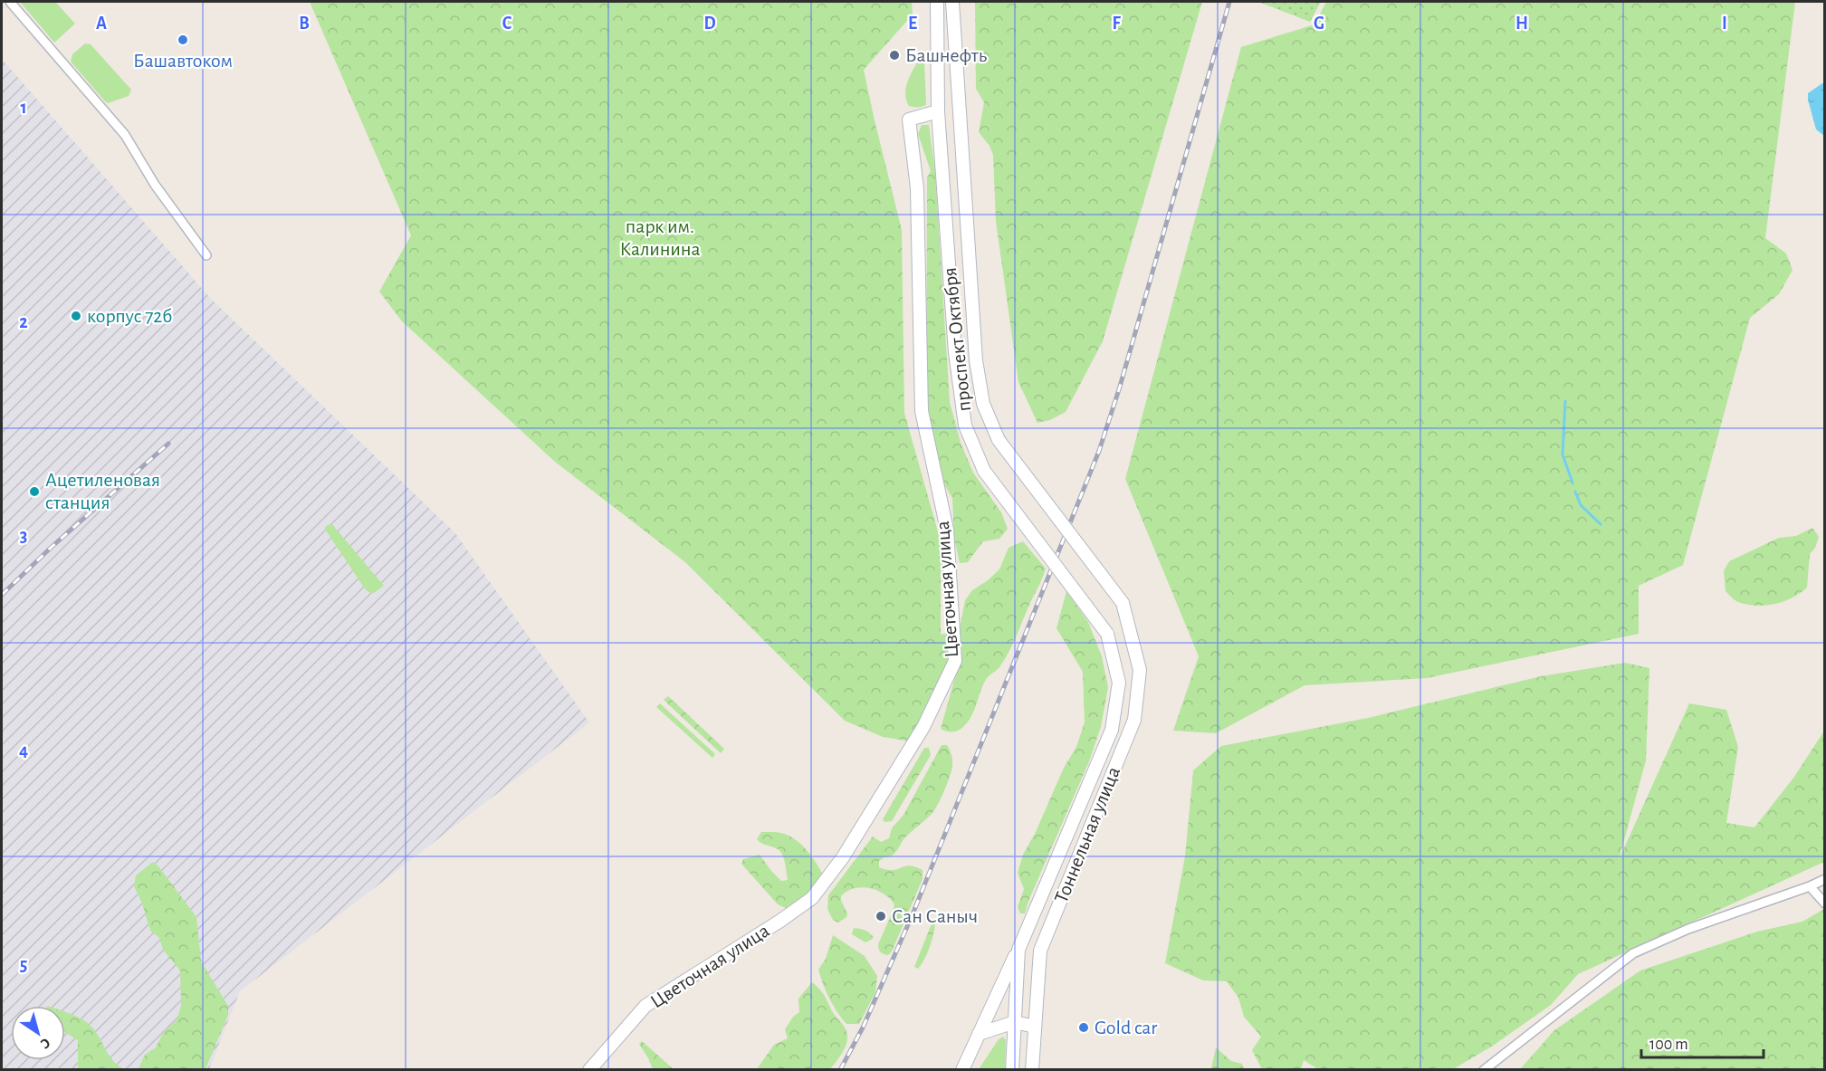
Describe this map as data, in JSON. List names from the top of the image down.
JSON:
{
  "streets": {
    "main road": ["проспект Октября", "Цветочная улица", "Тоннельная улица"]
  },
  "crossings": [
    ["проспект Октября", "Цветочная улица"],
    ["проспект Октября", "Тоннельная улица"]
  ],
  "parks": ["парк им. Калинина"],
  "places": [
    "Башавтоком",
    "Башнефть",
    "корпус 72б",
    "Ацетиленовая станция",
    "Сан Саныч",
    "Gold car"
  ],
  "scale_bar": "100 m",
  "north": "bottom right",
  "grid": {
    "columns": [
      "A",
      "B",
      "C",
      "D",
      "E",
      "F",
      "G",
      "H",
      "I"
    ],
    "rows": [
      "1",
      "2",
      "3",
      "4",
      "5"
    ]
  }
}
